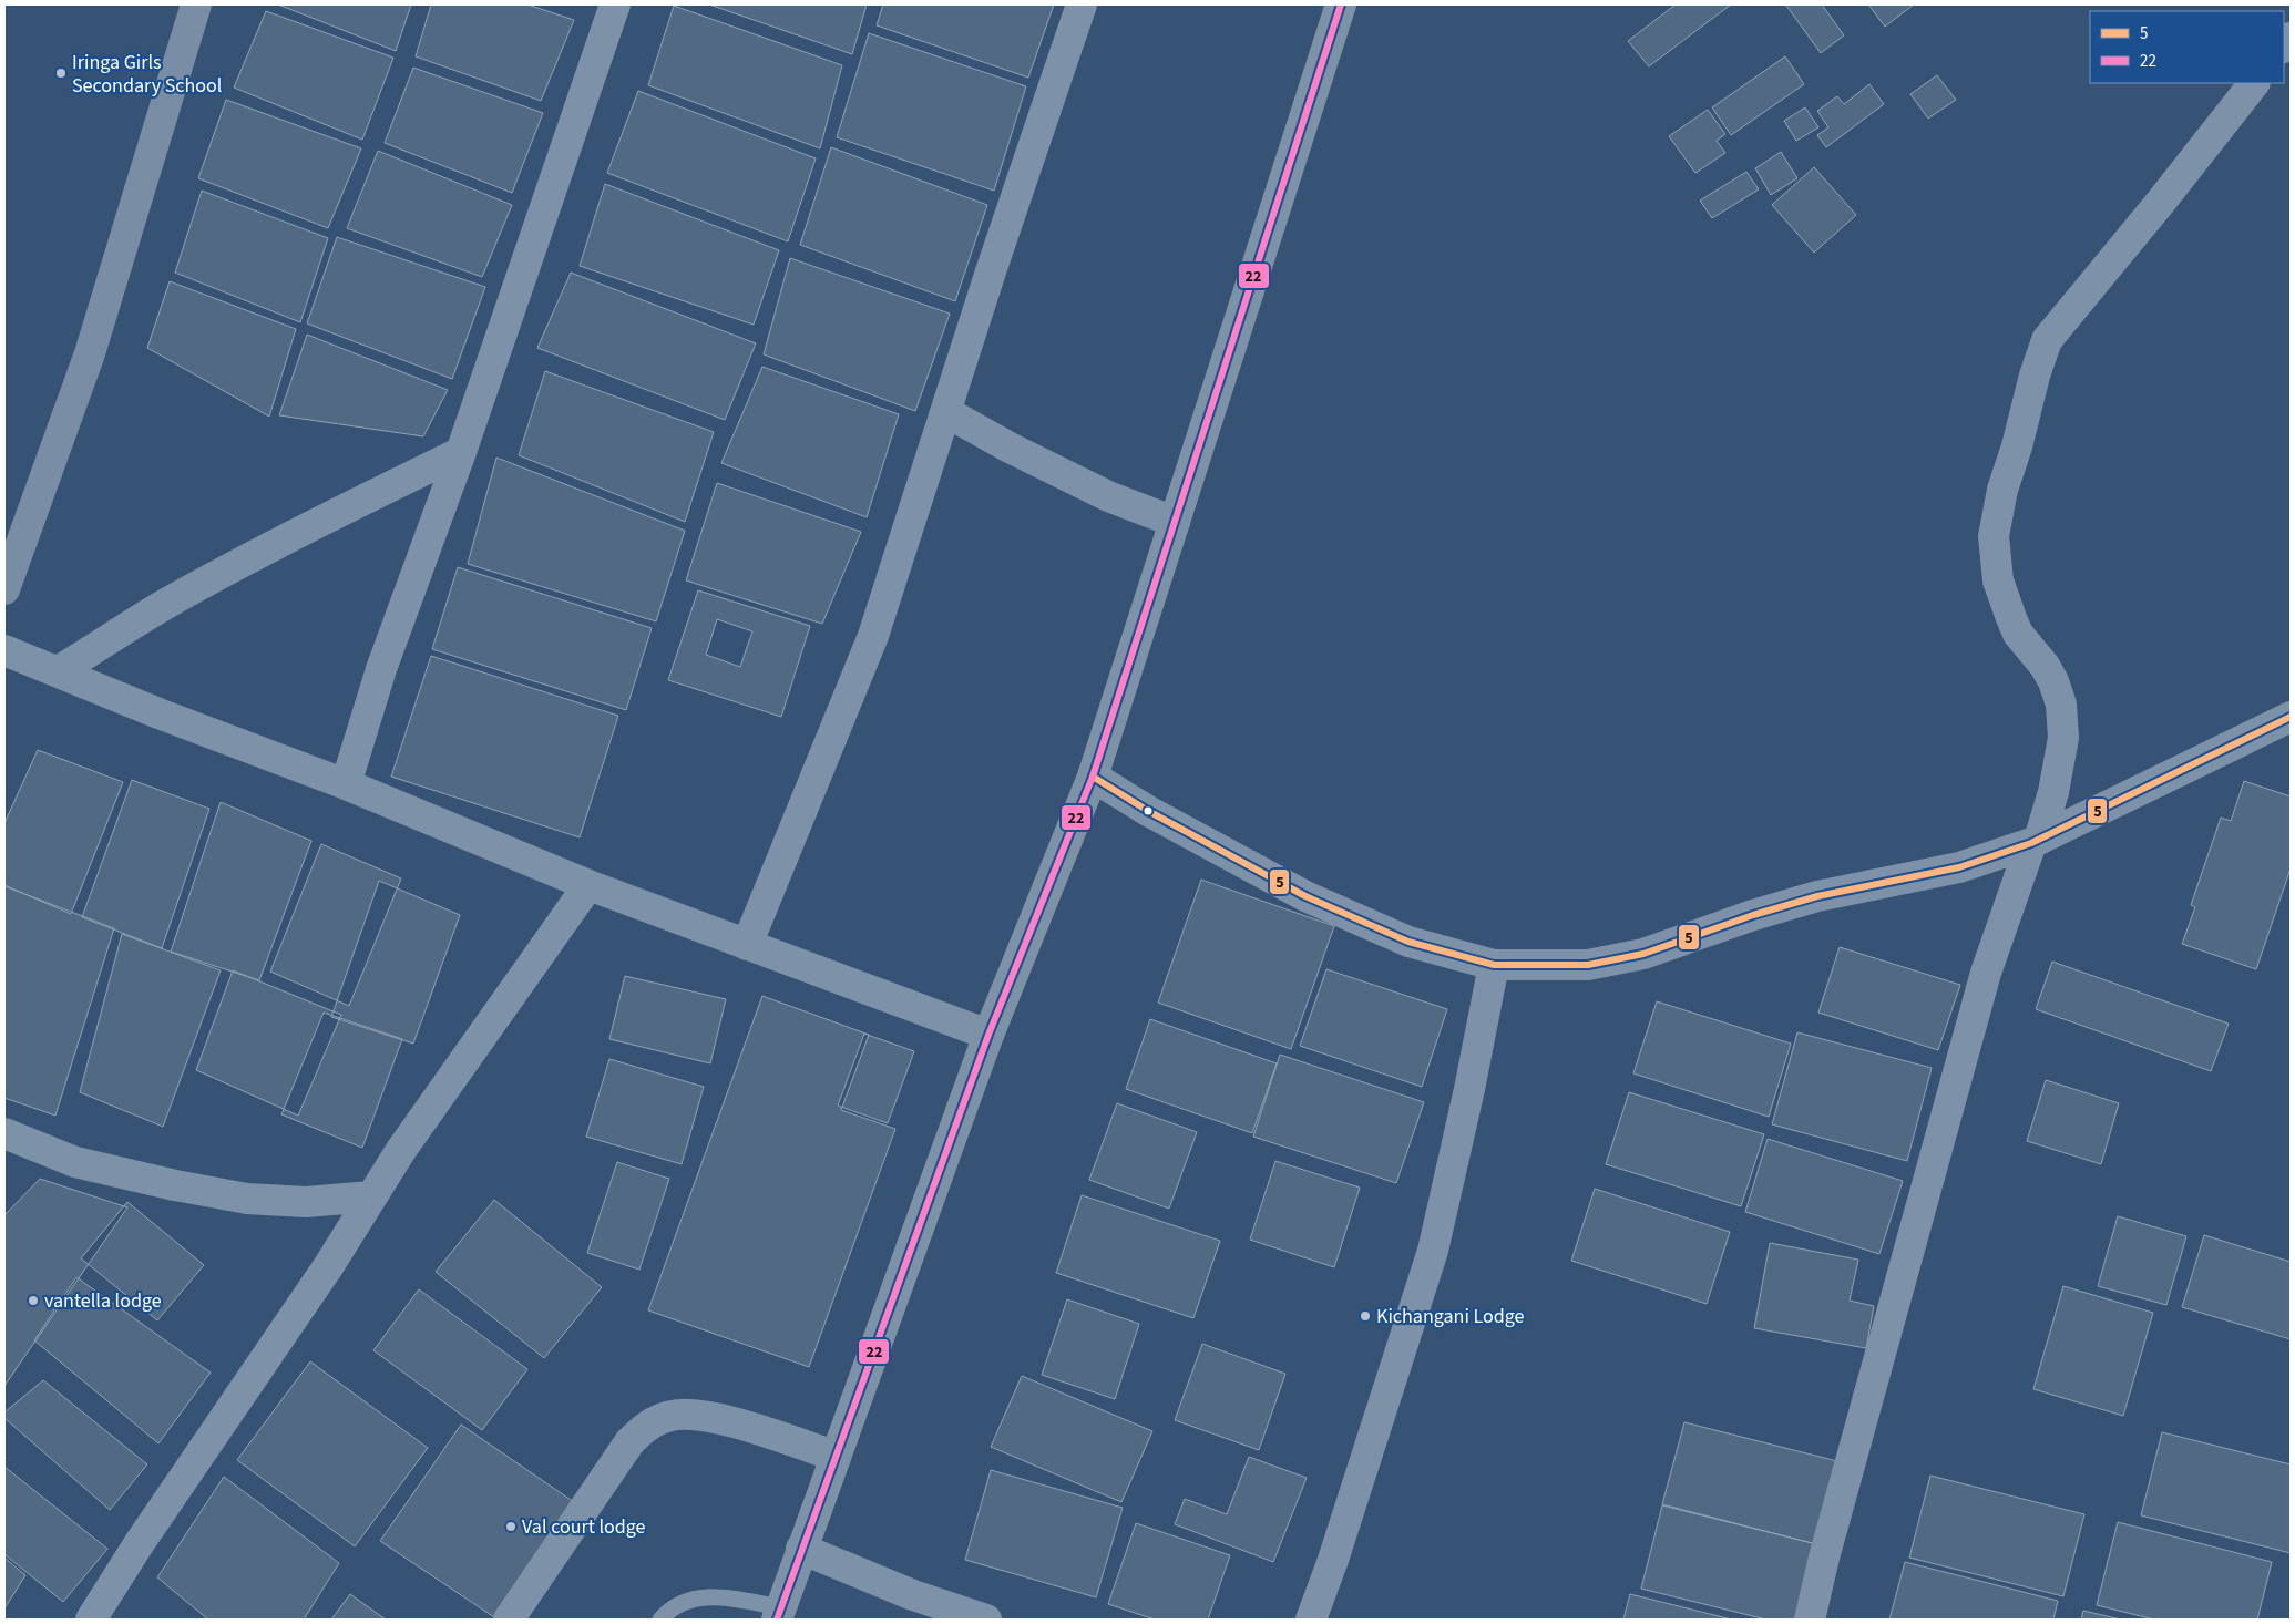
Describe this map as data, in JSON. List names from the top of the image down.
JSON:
{
  "places": [
    "Iringa Girls Secondary School",
    "vantella lodge",
    "Kichangani Lodge",
    "Val court lodge"
  ],
  "lines": ["transit line 22", "transit line 5"],
  "legend": ["5", "22"]
}
